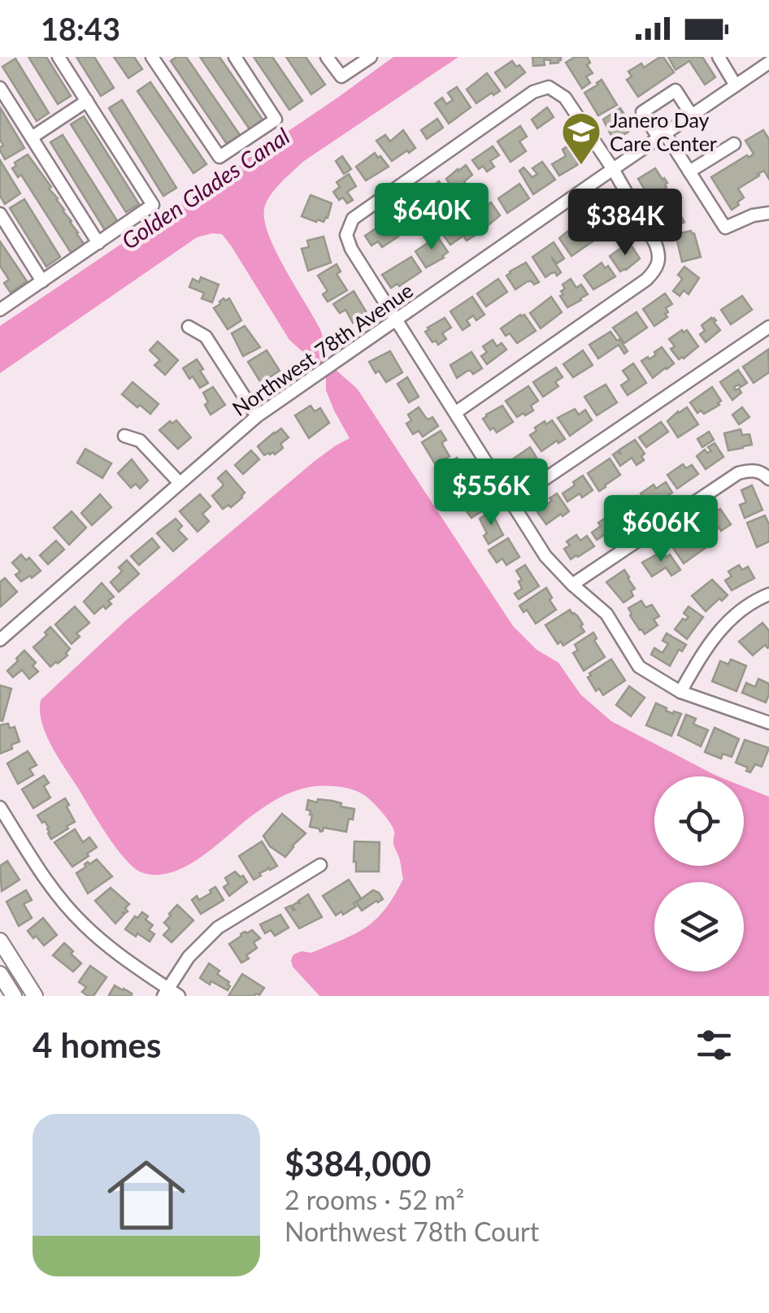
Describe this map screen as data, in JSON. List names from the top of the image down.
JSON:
{
  "streets": {
    "street": ["Northwest 78th Avenue"]
  },
  "water": ["Golden Glades Canal"],
  "places": {
    "school or university": ["Janero Day Care Center"]
  },
  "page": {
    "status": "18:43",
    "price": [
      "$640K",
      "$384K",
      "$556K",
      "$606K"
    ],
    "heading": "4 homes",
    "list": [
      {
        "name": "$384,000",
        "note": "2 rooms · 52 m² · Northwest 78th Court"
      }
    ]
  }
}
